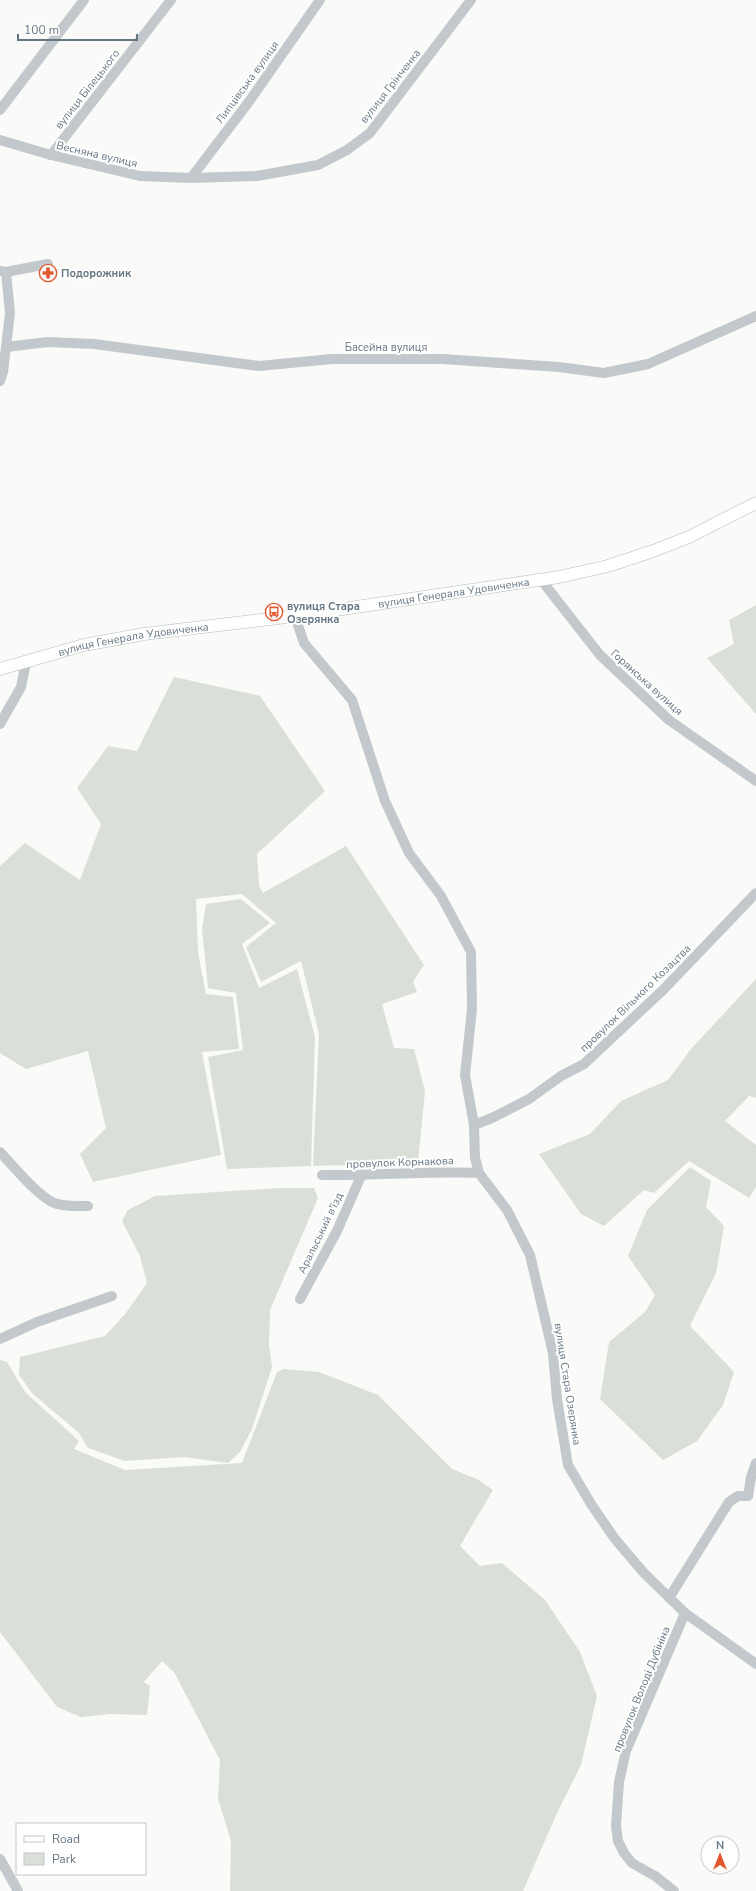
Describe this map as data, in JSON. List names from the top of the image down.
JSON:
{
  "streets": {
    "main road": ["вулиця Генерала Удовиченка"],
    "street": [
      "Липцівська вулиця",
      "вулиця Грінченка",
      "вулиця Білецького",
      "Весняна вулиця",
      "Басейна вулиця",
      "Горянська вулиця",
      "провулок Вільного Козацтва",
      "провулок Корнакова",
      "Аральський в'їзд",
      "вулиця Стара Озерянка",
      "провулок Володі Дубініна"
    ]
  },
  "crossings": [
    ["Липцівська вулиця", "вулиця Грінченка"],
    ["Липцівська вулиця", "Весняна вулиця"],
    ["вулиця Грінченка", "Весняна вулиця"],
    ["вулиця Білецького", "Весняна вулиця"],
    ["вулиця Генерала Удовиченка", "Горянська вулиця"],
    ["вулиця Генерала Удовиченка", "вулиця Стара Озерянка"],
    ["провулок Вільного Козацтва", "вулиця Стара Озерянка"],
    ["провулок Корнакова", "Аральський в'їзд"],
    ["провулок Корнакова", "вулиця Стара Озерянка"],
    ["вулиця Стара Озерянка", "провулок Володі Дубініна"]
  ],
  "places": {
    "pharmacy": ["Подорожник"],
    "bus stop": ["вулиця Стара Озерянка"]
  },
  "legend": ["Road", "Park"],
  "scale_bar": "100 m",
  "north": "top"
}
